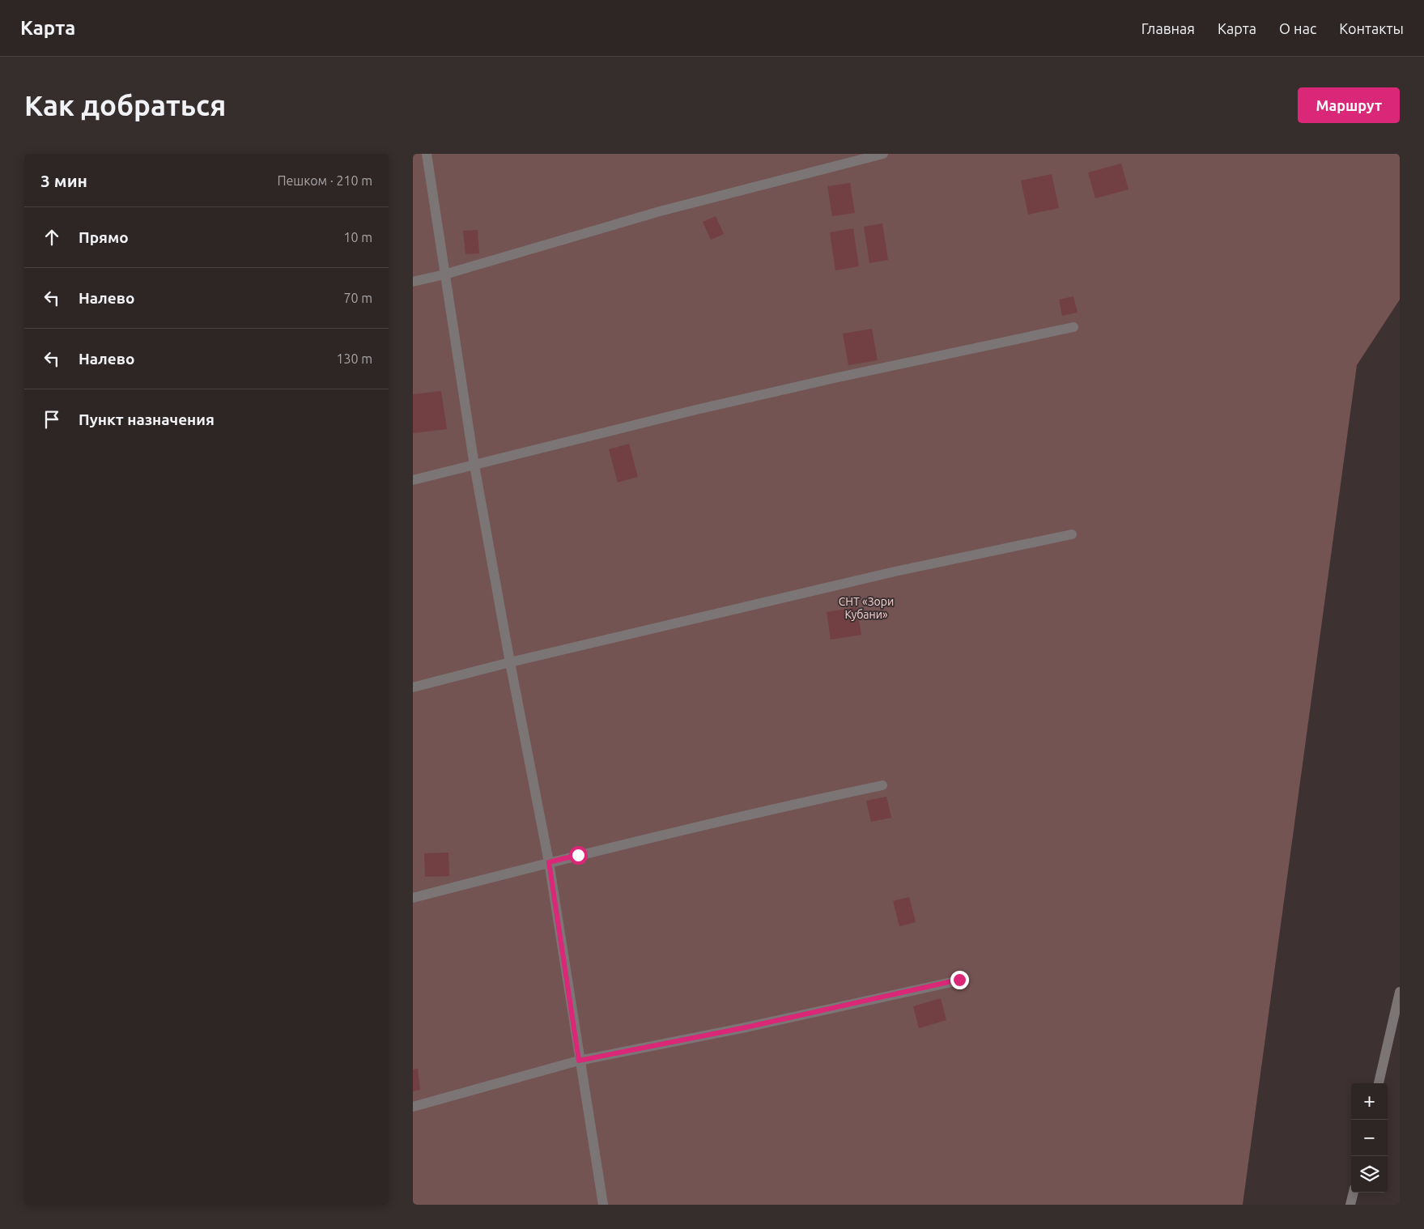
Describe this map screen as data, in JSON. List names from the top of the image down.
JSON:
{
  "parks": ["СНТ «Зори Кубани»"],
  "page": {
    "header": "Карта",
    "nav": [
      "Главная",
      "Карта",
      "О нас",
      "Контакты"
    ],
    "buttons": "Маршрут",
    "title": "Как добраться",
    "heading": ["3 мин", "Пешком · 210 m"],
    "list": [
      ["Прямо", "10 m"],
      ["Налево", "70 m"],
      ["Налево", "130 m"],
      "Пункт назначения"
    ],
    "map_buttons": ["+", "−"]
  }
}
